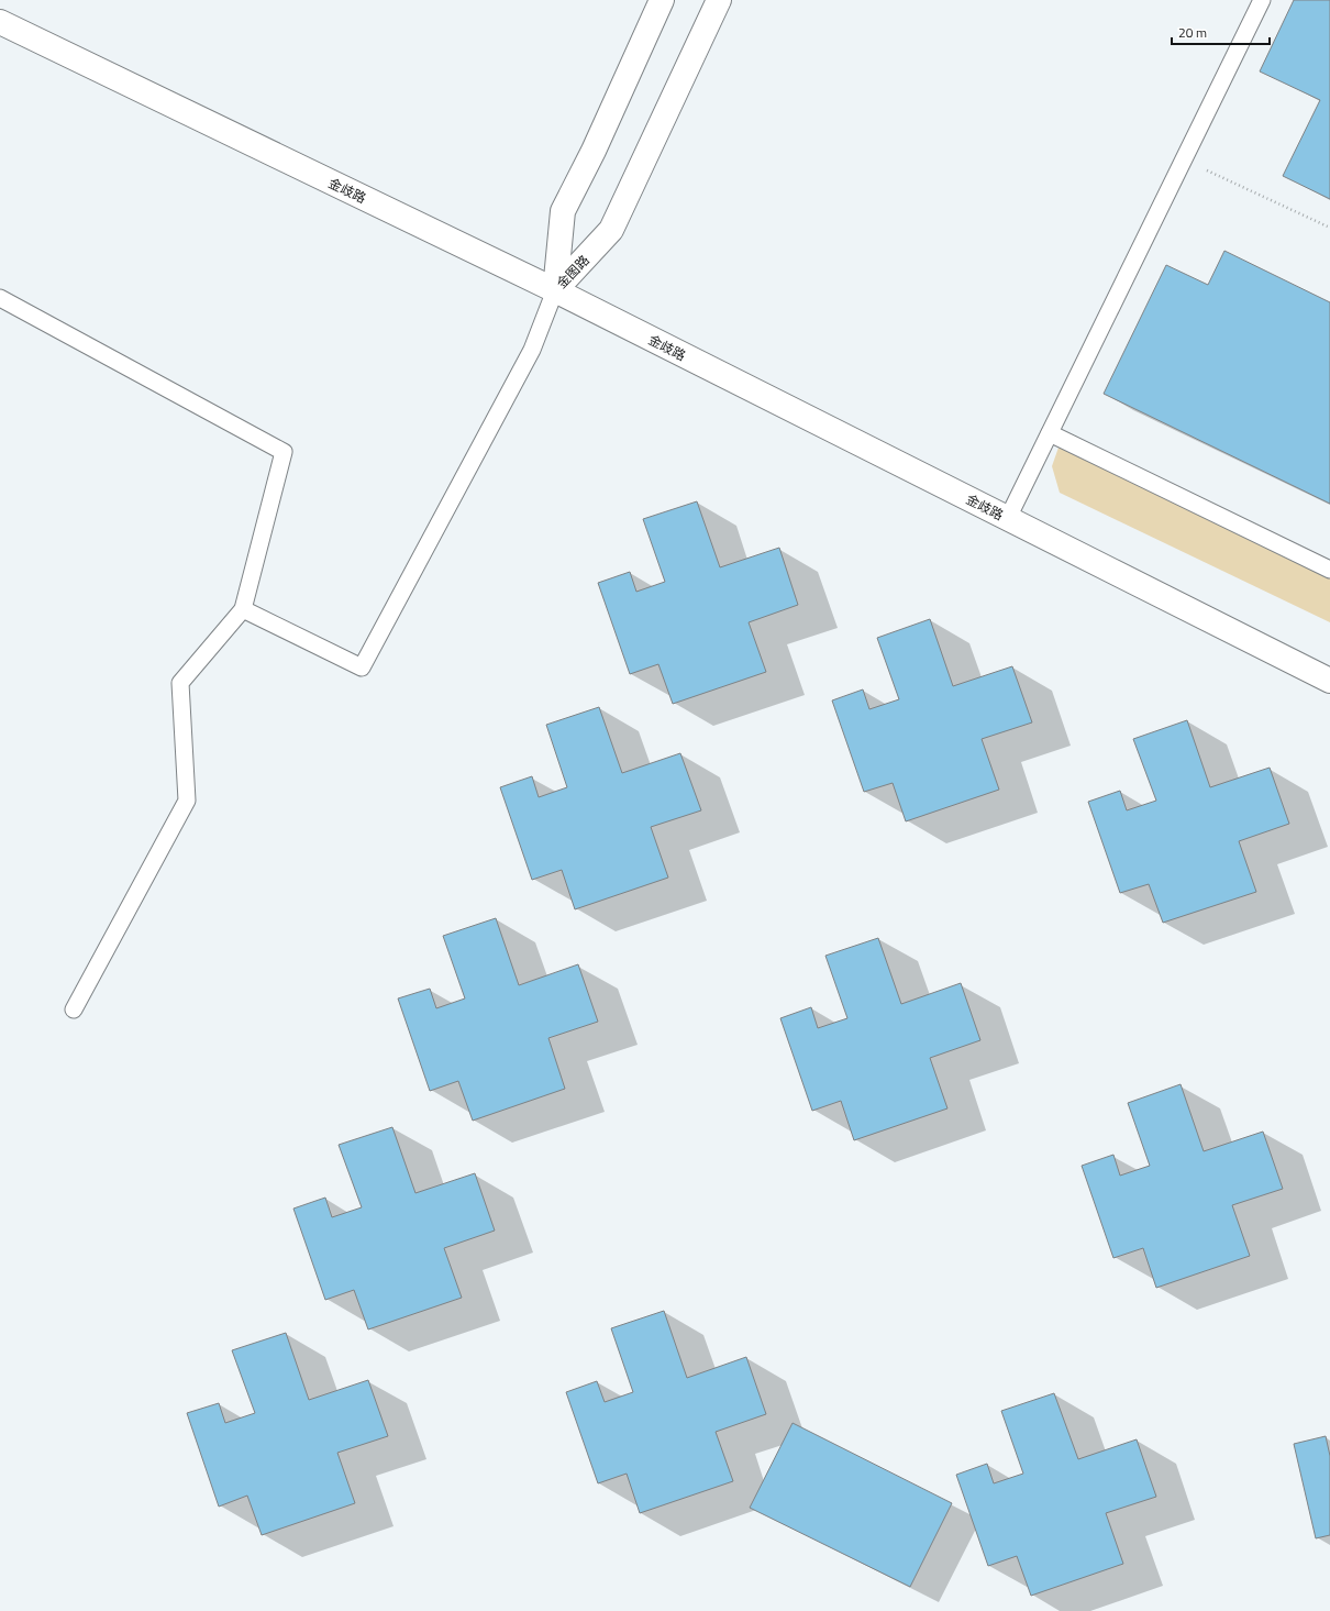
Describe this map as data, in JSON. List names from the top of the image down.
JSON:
{
  "streets": {
    "street": ["金歧路", "金图路"]
  },
  "crossings": [
    ["金歧路", "金图路"]
  ],
  "scale_bar": "20 m"
}
